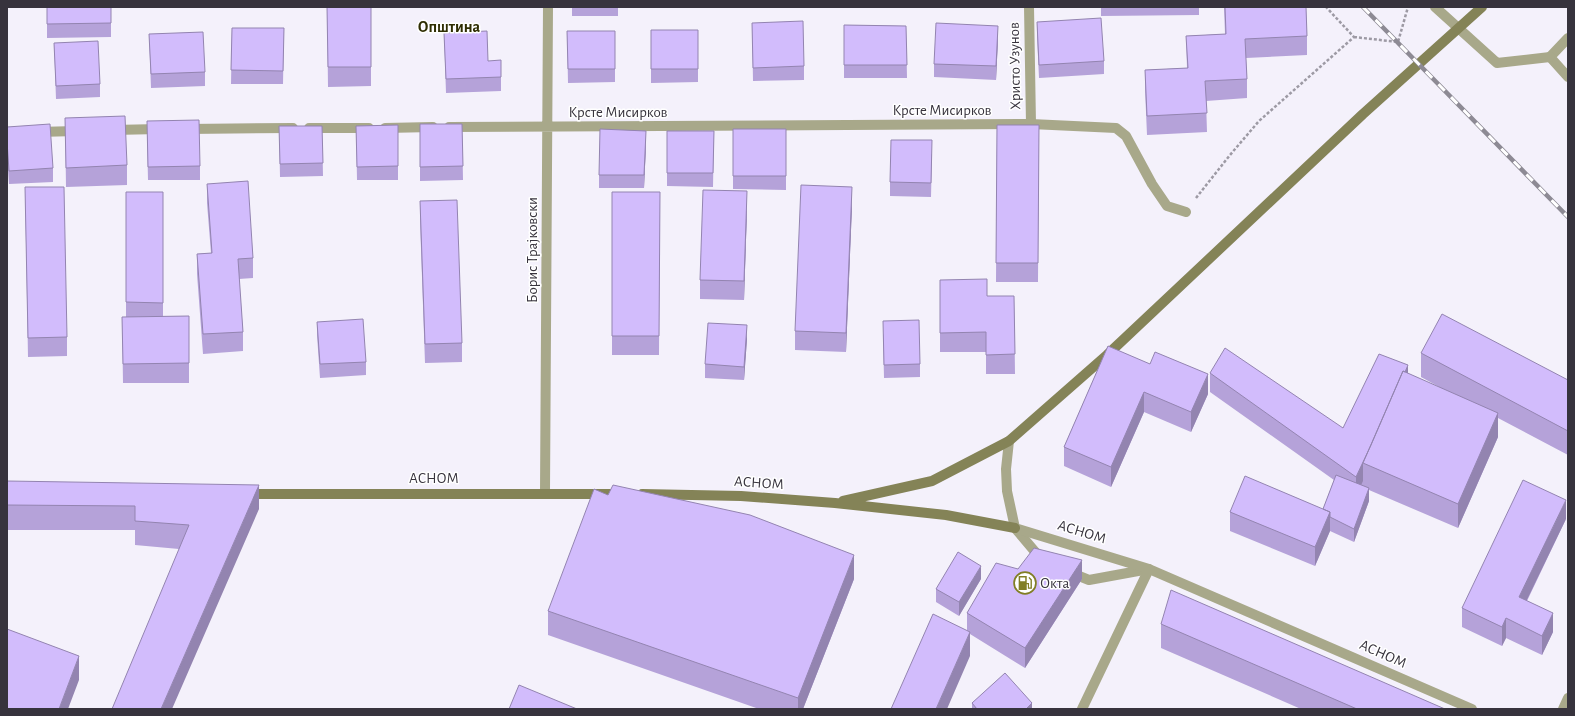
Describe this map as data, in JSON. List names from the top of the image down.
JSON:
{
  "streets": {
    "main road": ["АСНОМ"],
    "street": ["Христо Узунов", "Крсте Мисирков", "Борис Трајковски"]
  },
  "crossings": [
    ["Христо Узунов", "Крсте Мисирков"],
    ["Крсте Мисирков", "Борис Трајковски"],
    ["Борис Трајковски", "АСНОМ"]
  ],
  "districts": ["Општина"],
  "places": {
    "fuel station": ["Окта"]
  }
}
